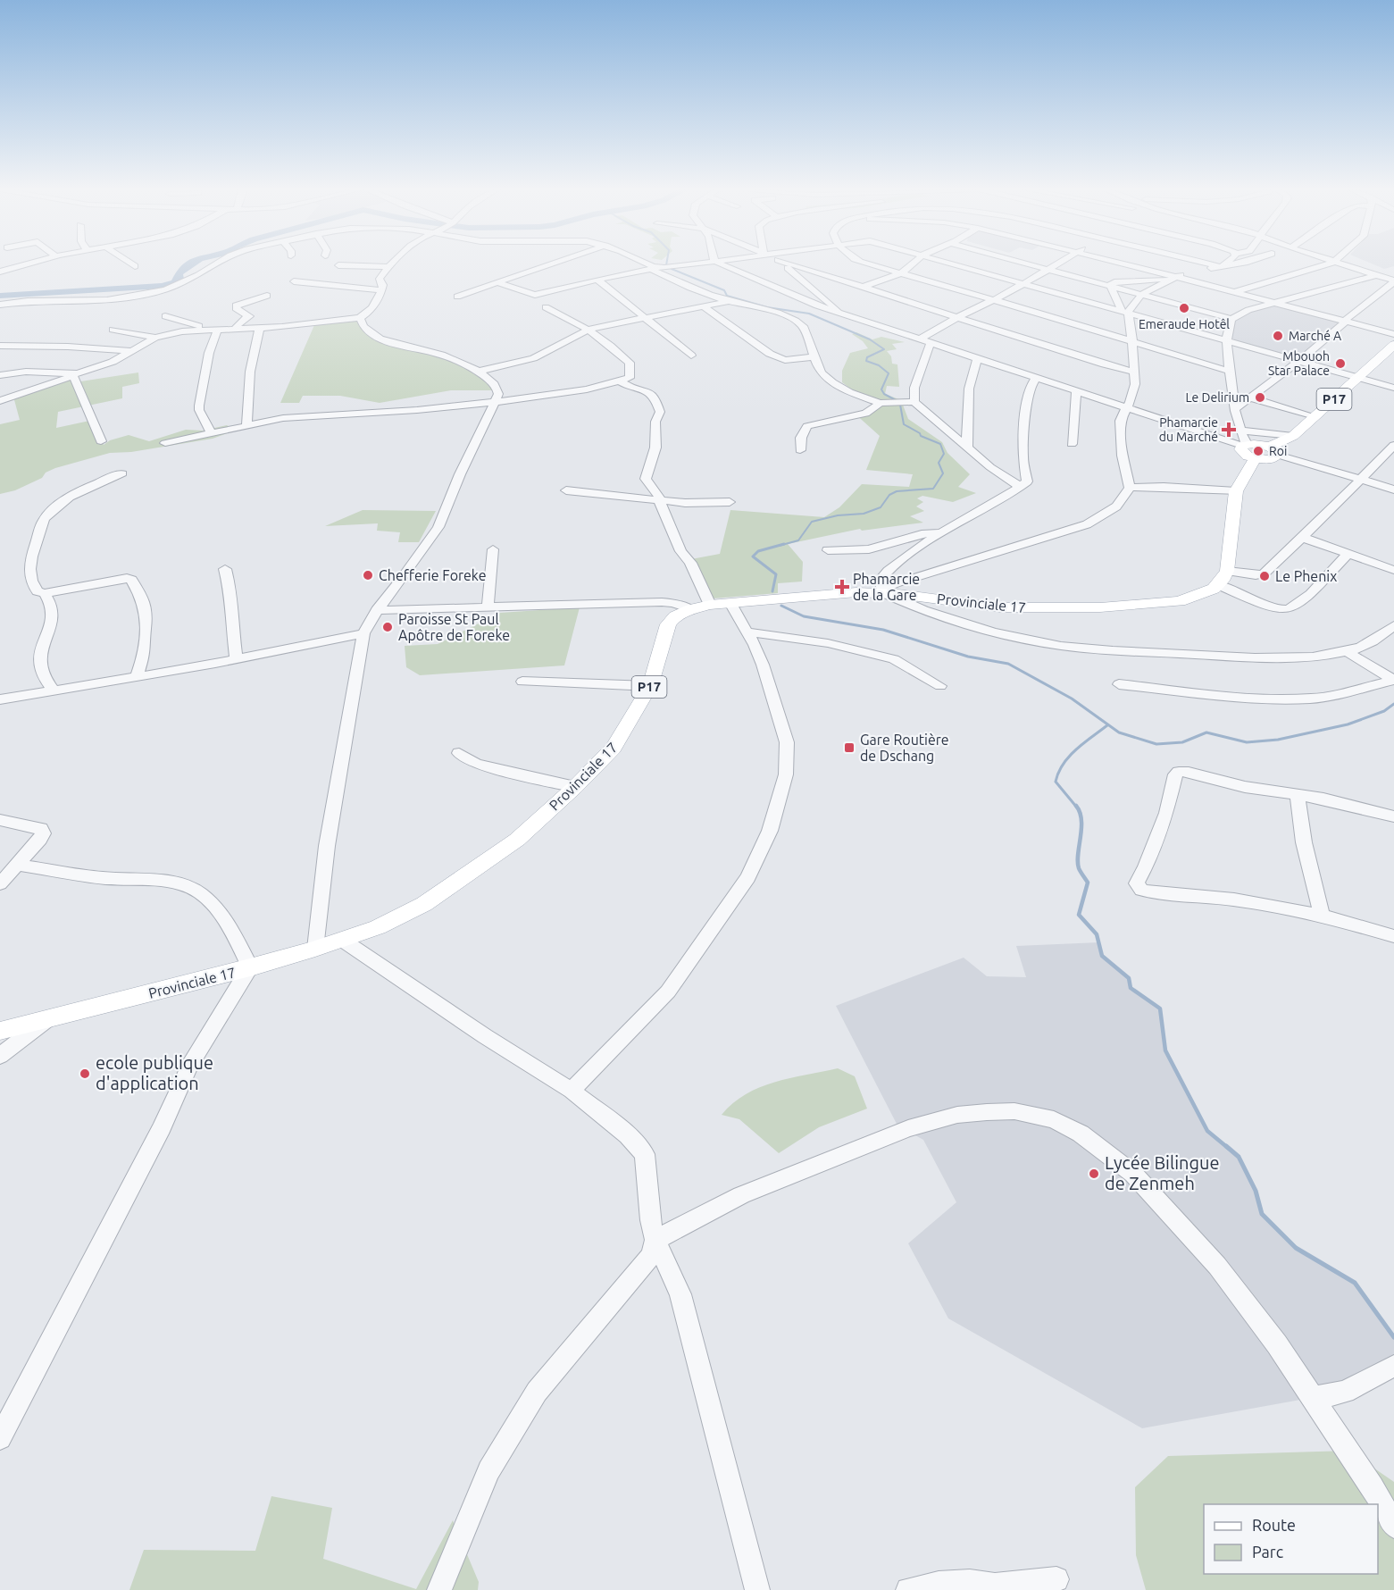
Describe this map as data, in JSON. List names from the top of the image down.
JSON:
{
  "streets": {
    "main road": ["P17", "Provinciale 17"]
  },
  "places": {
    "other": [
      "Emeraude Hotêl",
      "Marché A",
      "Mbouoh Star Palace",
      "Le Delirium",
      "Roi",
      "Chefferie Foreke",
      "Le Phenix",
      "Paroisse St Paul Apôtre de Foreke",
      "ecole publique d'application",
      "Lycée Bilingue de Zenmeh"
    ],
    "health": ["Phamarcie du Marché", "Phamarcie de la Gare"],
    "transit": ["Gare Routière de Dschang"]
  },
  "legend": ["Route", "Parc"]
}
